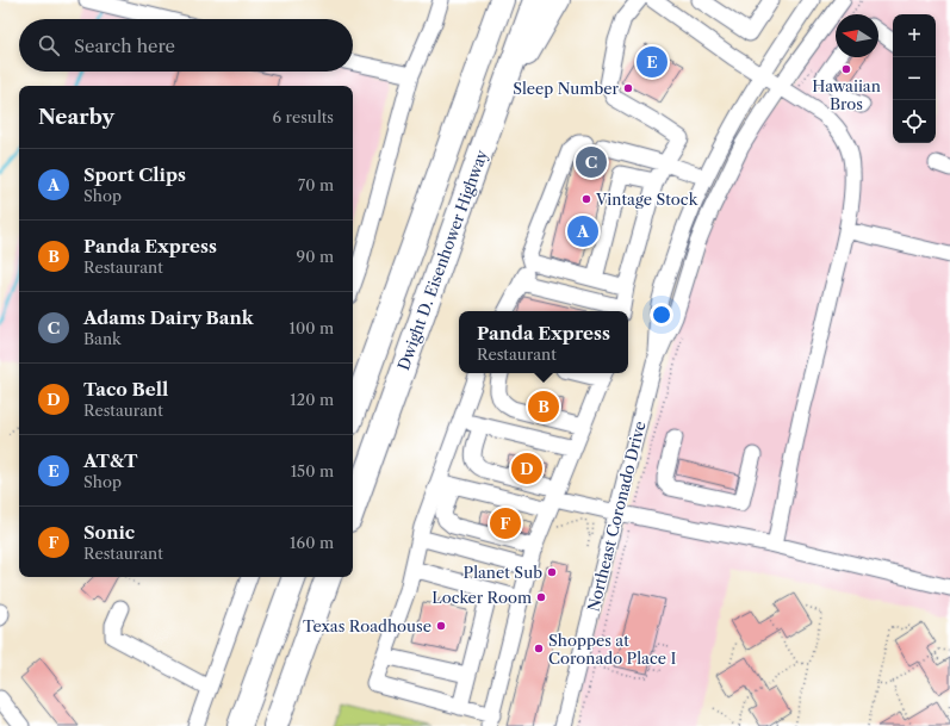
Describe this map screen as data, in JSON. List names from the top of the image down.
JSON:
{
  "streets": {
    "highway": ["Dwight D. Eisenhower Highway"],
    "street": ["Northeast Coronado Drive"]
  },
  "places": [
    "Hawaiian Bros",
    "Sleep Number",
    "Vintage Stock",
    "Planet Sub",
    "Locker Room",
    "Texas Roadhouse",
    "Shoppes at Coronado Place I"
  ],
  "north": "left",
  "page": {
    "map_buttons": ["+", "−"],
    "search": "Search here",
    "pins": [
      "E",
      "C",
      "A",
      "B",
      "D",
      "F"
    ],
    "heading": ["Nearby", "6 results"],
    "list": [
      {
        "mark": "A",
        "name": "Sport Clips",
        "note": "Shop",
        "value": "70 m"
      },
      {
        "mark": "B",
        "name": "Panda Express",
        "note": "Restaurant",
        "value": "90 m"
      },
      {
        "mark": "C",
        "name": "Adams Dairy Bank",
        "note": "Bank",
        "value": "100 m"
      },
      {
        "mark": "D",
        "name": "Taco Bell",
        "note": "Restaurant",
        "value": "120 m"
      },
      {
        "mark": "E",
        "name": "AT&T",
        "note": "Shop",
        "value": "150 m"
      },
      {
        "mark": "F",
        "name": "Sonic",
        "note": "Restaurant",
        "value": "160 m"
      }
    ],
    "popup": ["Panda Express", "Restaurant"]
  }
}
